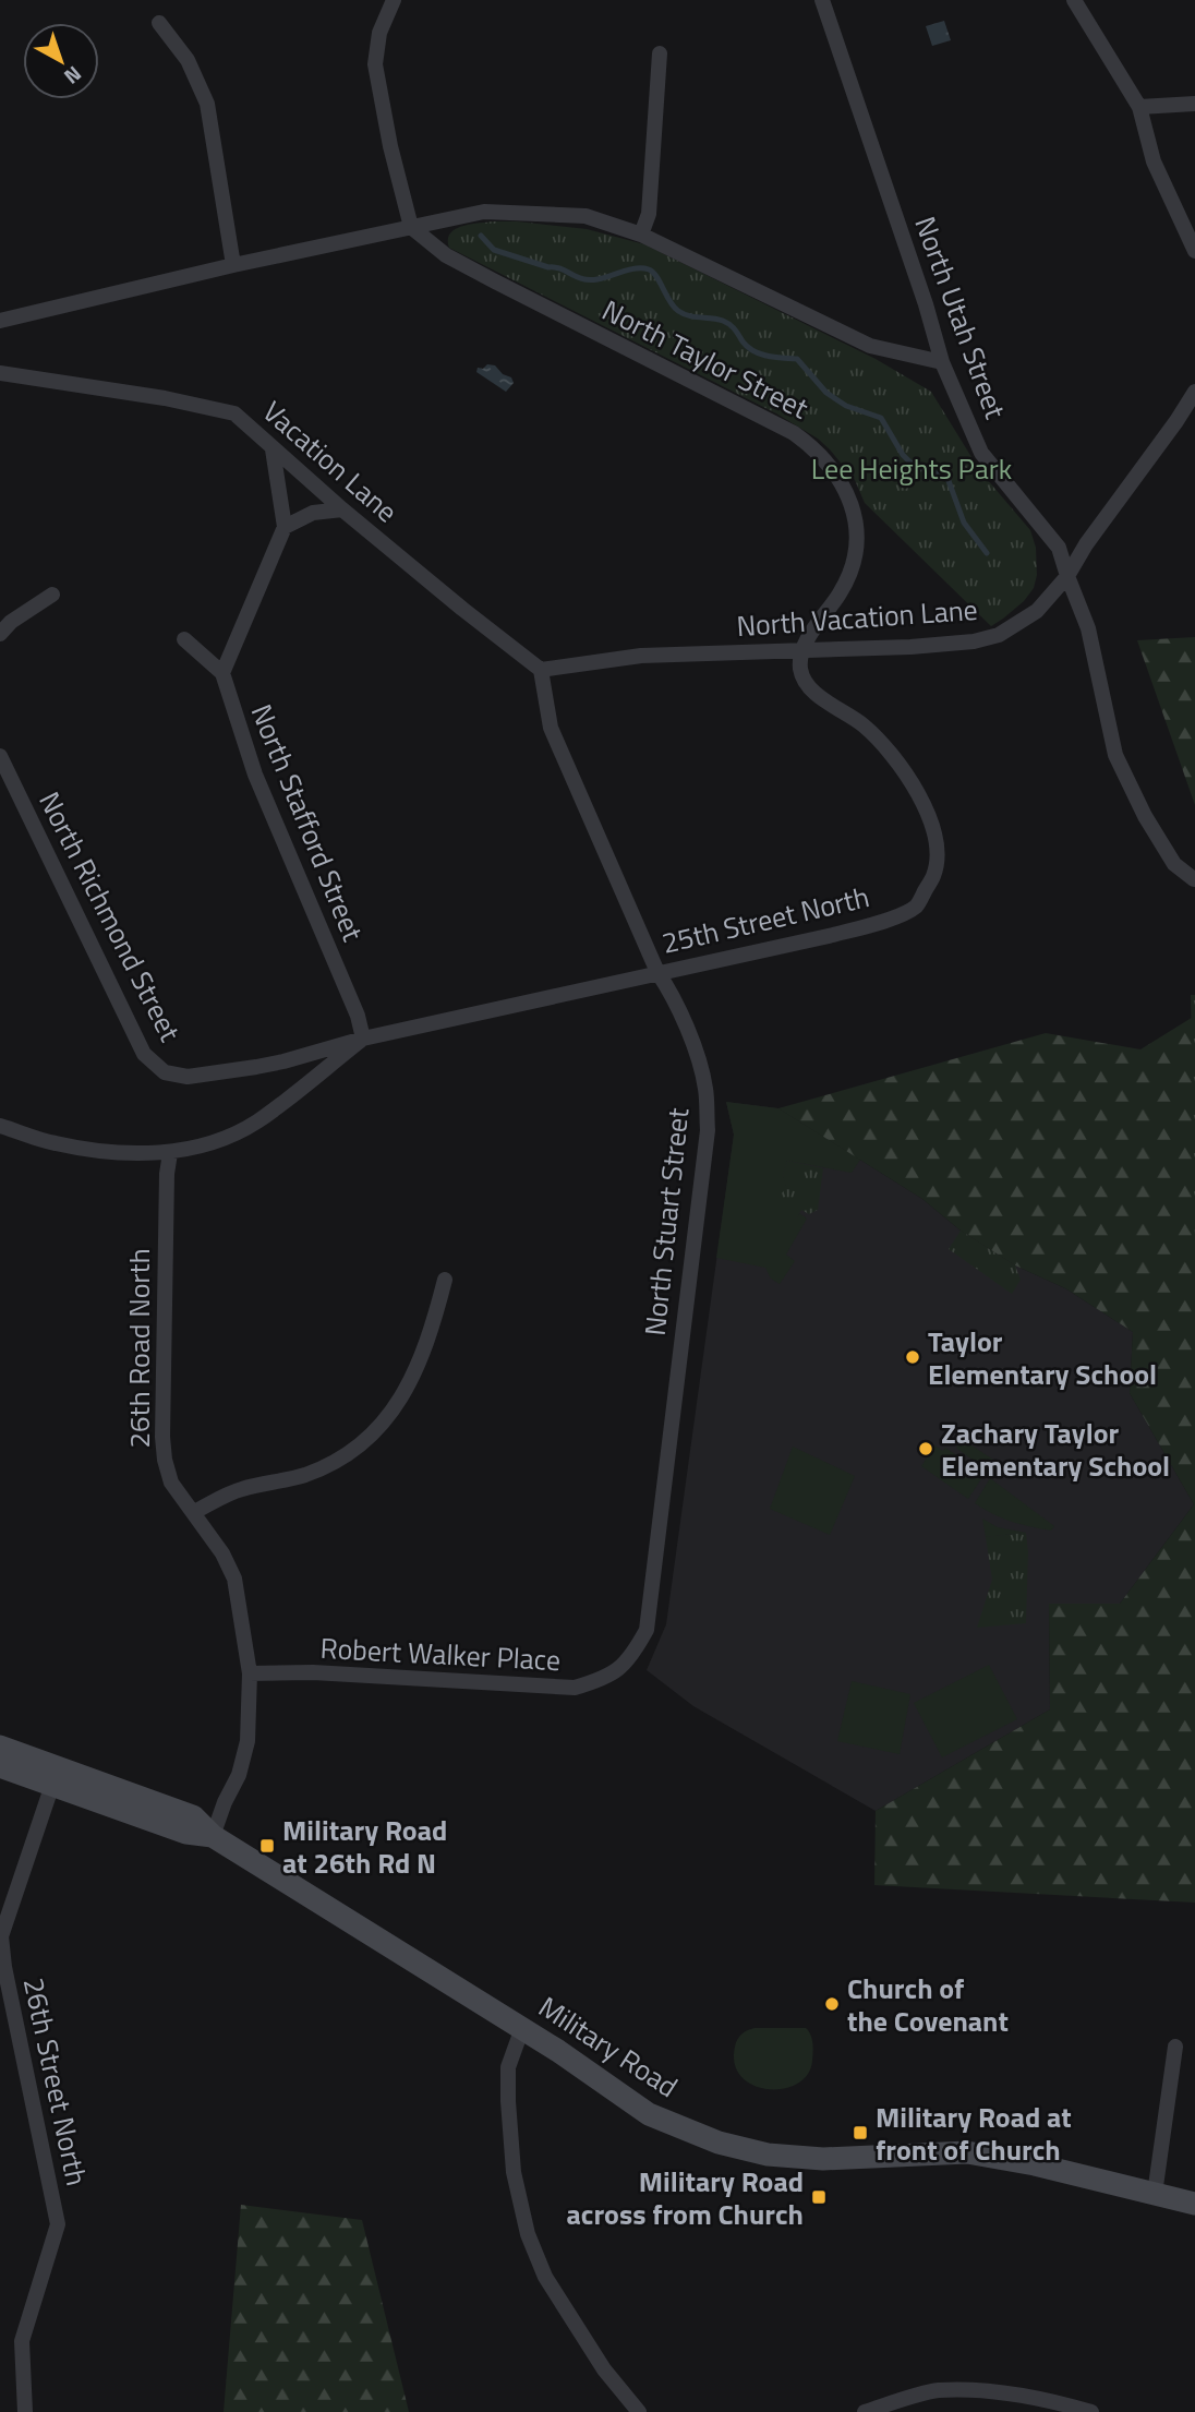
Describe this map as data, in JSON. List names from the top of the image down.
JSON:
{
  "streets": {
    "main road": ["Military Road"],
    "street": [
      "North Utah Street",
      "North Taylor Street",
      "Vacation Lane",
      "North Vacation Lane",
      "North Stafford Street",
      "North Richmond Street",
      "25th Street North",
      "North Stuart Street",
      "26th Road North",
      "Robert Walker Place",
      "26th Street North"
    ]
  },
  "crossings": [
    ["North Utah Street", "North Vacation Lane"],
    ["North Taylor Street", "North Vacation Lane"],
    ["North Taylor Street", "25th Street North"],
    ["Vacation Lane", "North Vacation Lane"],
    ["Vacation Lane", "North Stuart Street"],
    ["North Vacation Lane", "25th Street North"],
    ["North Vacation Lane", "North Stuart Street"],
    ["North Stafford Street", "25th Street North"],
    ["North Richmond Street", "25th Street North"],
    ["25th Street North", "North Stuart Street"],
    ["25th Street North", "26th Road North"],
    ["North Stuart Street", "Robert Walker Place"],
    ["26th Road North", "Robert Walker Place"],
    ["26th Road North", "Military Road"],
    ["Military Road", "26th Street North"]
  ],
  "parks": ["Lee Heights Park"],
  "places": {
    "other": ["Taylor Elementary School", "Zachary Taylor Elementary School", "Church of the Covenant"],
    "transit": ["Military Road at 26th Rd N", "Military Road at front of Church", "Military Road across from Church"]
  },
  "north": "bottom right"
}
